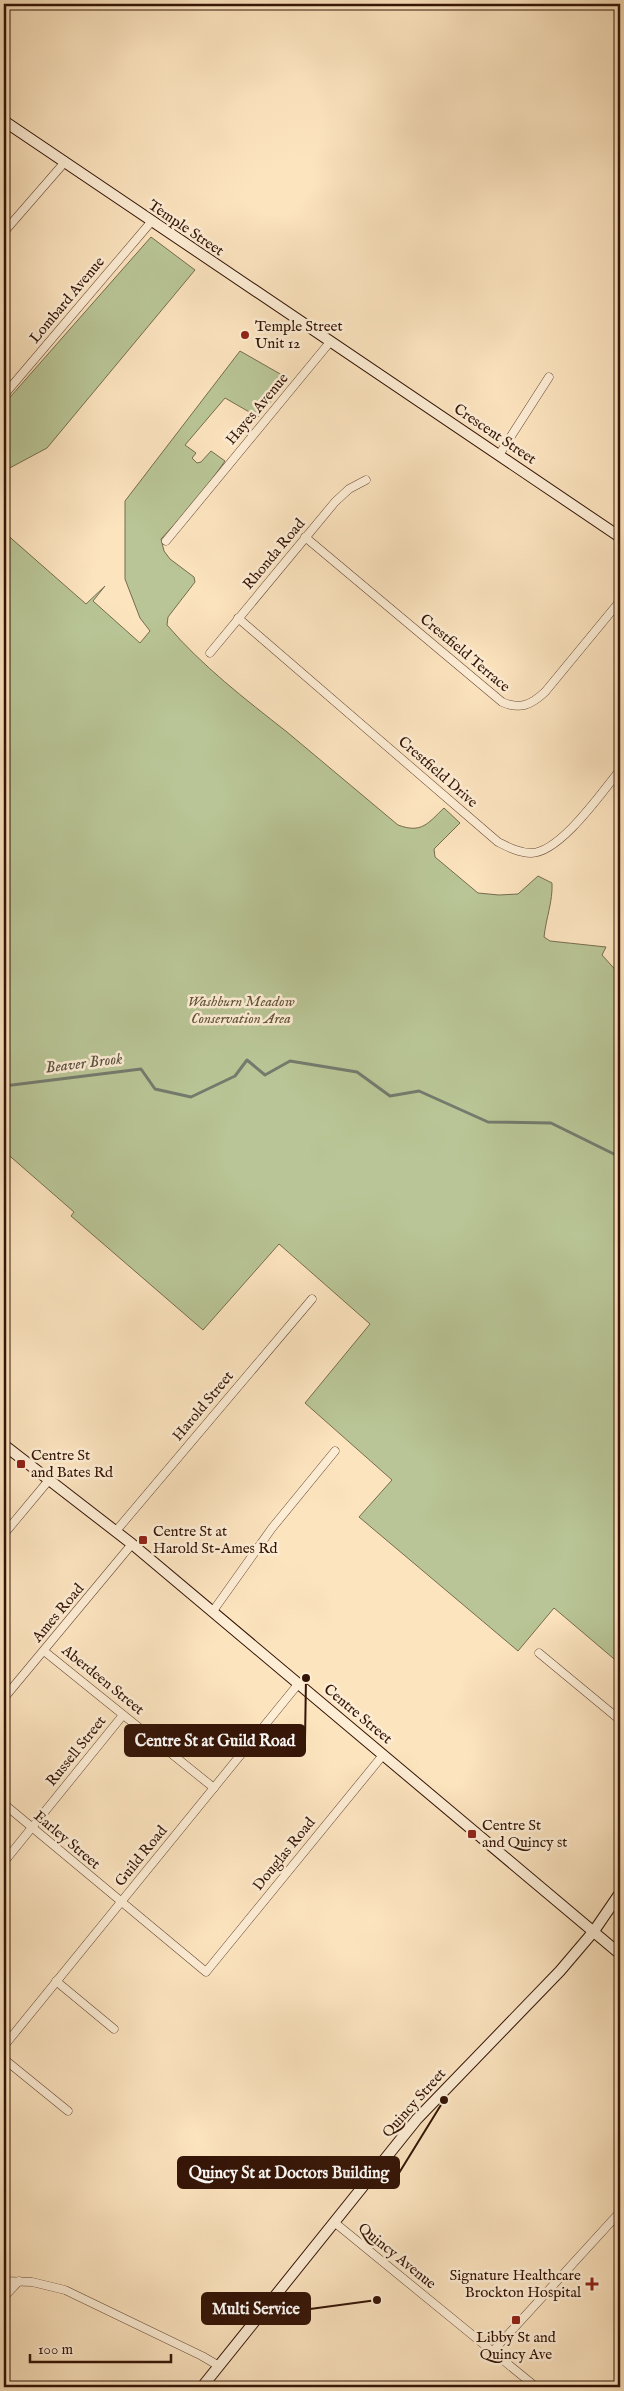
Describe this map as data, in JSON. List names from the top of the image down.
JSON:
{
  "streets": {
    "main road": [
      "Temple Street",
      "Crescent Street",
      "Centre Street",
      "Quincy Street"
    ],
    "street": [
      "Lombard Avenue",
      "Hayes Avenue",
      "Rhonda Road",
      "Crestfield Terrace",
      "Crestfield Drive",
      "Harold Street",
      "Ames Road",
      "Aberdeen Street",
      "Russell Street",
      "Earley Street",
      "Douglas Road",
      "Guild Road",
      "Quincy Avenue"
    ]
  },
  "crossings": [
    ["Temple Street", "Lombard Avenue"],
    ["Temple Street", "Hayes Avenue"],
    ["Temple Street", "Crescent Street"],
    ["Rhonda Road", "Crestfield Terrace"],
    ["Rhonda Road", "Crestfield Drive"],
    ["Harold Street", "Centre Street"],
    ["Ames Road", "Aberdeen Street"],
    ["Ames Road", "Centre Street"],
    ["Aberdeen Street", "Russell Street"],
    ["Aberdeen Street", "Guild Road"],
    ["Centre Street", "Douglas Road"],
    ["Centre Street", "Guild Road"],
    ["Centre Street", "Quincy Street"],
    ["Russell Street", "Earley Street"],
    ["Earley Street", "Douglas Road"],
    ["Earley Street", "Guild Road"],
    ["Quincy Street", "Quincy Avenue"]
  ],
  "water": ["Beaver Brook"],
  "parks": ["Washburn Meadow Conservation Area"],
  "places": {
    "other": [
      "Temple Street Unit 12",
      "Centre St at Guild Road",
      "Quincy St at Doctors Building",
      "Multi Service"
    ],
    "transit": [
      "Centre St and Bates Rd",
      "Centre St at Harold St-Ames Rd",
      "Centre St and Quincy st",
      "Libby St and Quincy Ave"
    ],
    "health": ["Signature Healthcare Brockton Hospital"]
  },
  "scale_bar": "100 m"
}
